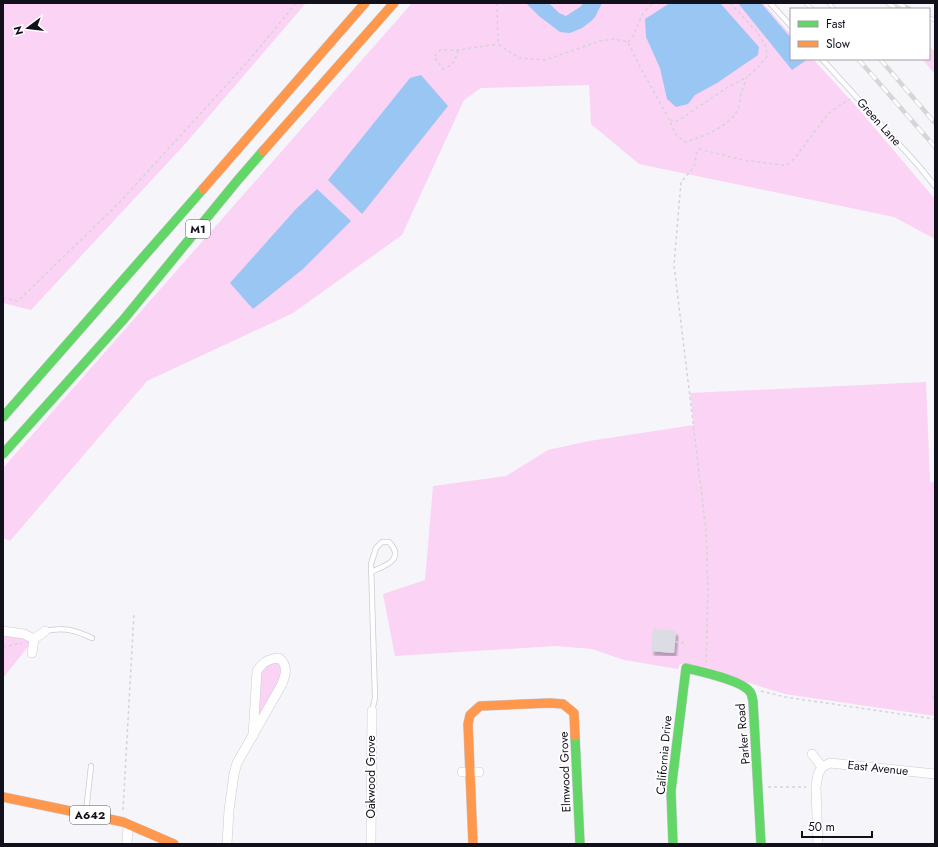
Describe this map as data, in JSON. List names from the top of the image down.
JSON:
{
  "streets": {
    "main road": [
      "M1",
      "Parker Road",
      "California Drive",
      "Elmwood Grove",
      "A642"
    ],
    "street": ["East Avenue", "Oakwood Grove"],
    "lane": ["Green Lane"]
  },
  "crossings": [
    ["Parker Road", "California Drive"]
  ],
  "legend": ["Fast", "Slow"],
  "scale_bar": "50 m",
  "north": "left"
}
